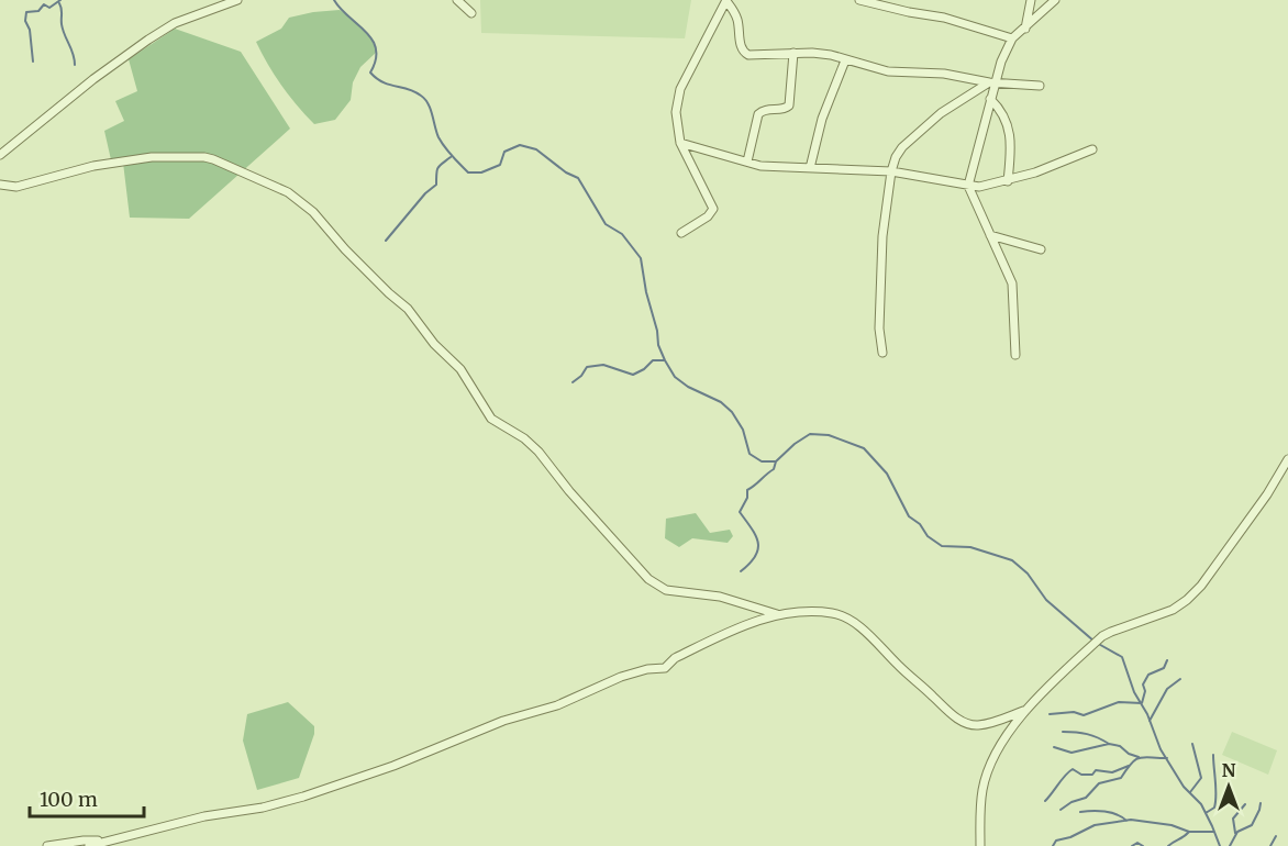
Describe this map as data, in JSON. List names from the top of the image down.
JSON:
{
  "scale_bar": "100 m",
  "north": "top"
}
